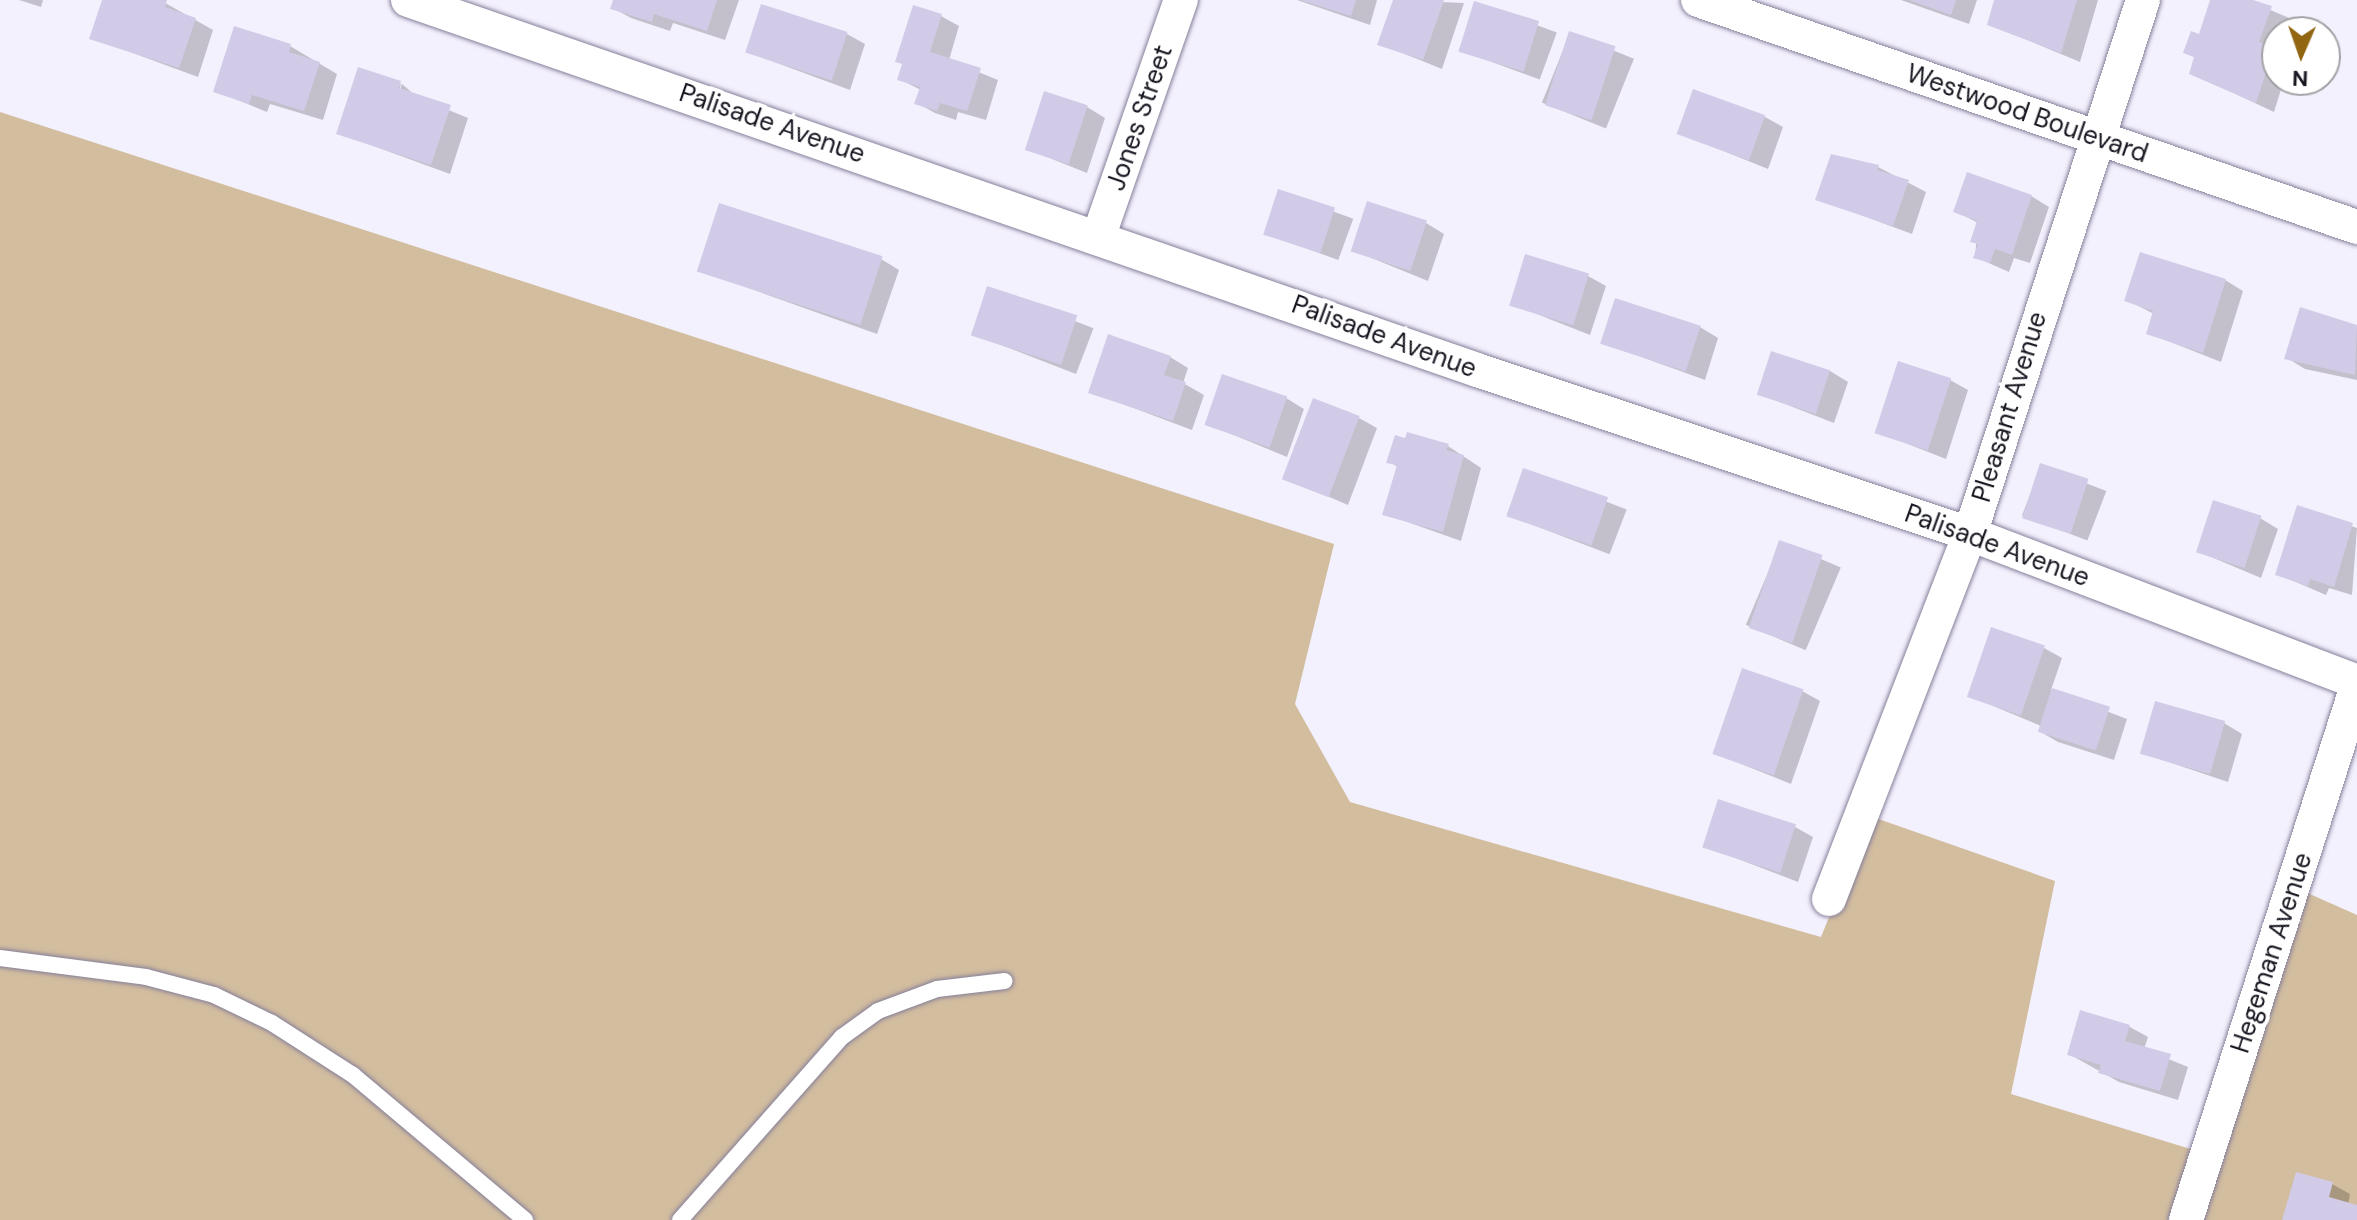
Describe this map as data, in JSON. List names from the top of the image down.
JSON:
{
  "streets": {
    "street": [
      "Westwood Boulevard",
      "Jones Street",
      "Palisade Avenue",
      "Pleasant Avenue",
      "Hegeman Avenue"
    ]
  },
  "crossings": [
    ["Westwood Boulevard", "Pleasant Avenue"],
    ["Jones Street", "Palisade Avenue"],
    ["Palisade Avenue", "Pleasant Avenue"],
    ["Palisade Avenue", "Hegeman Avenue"]
  ],
  "north": "bottom"
}
